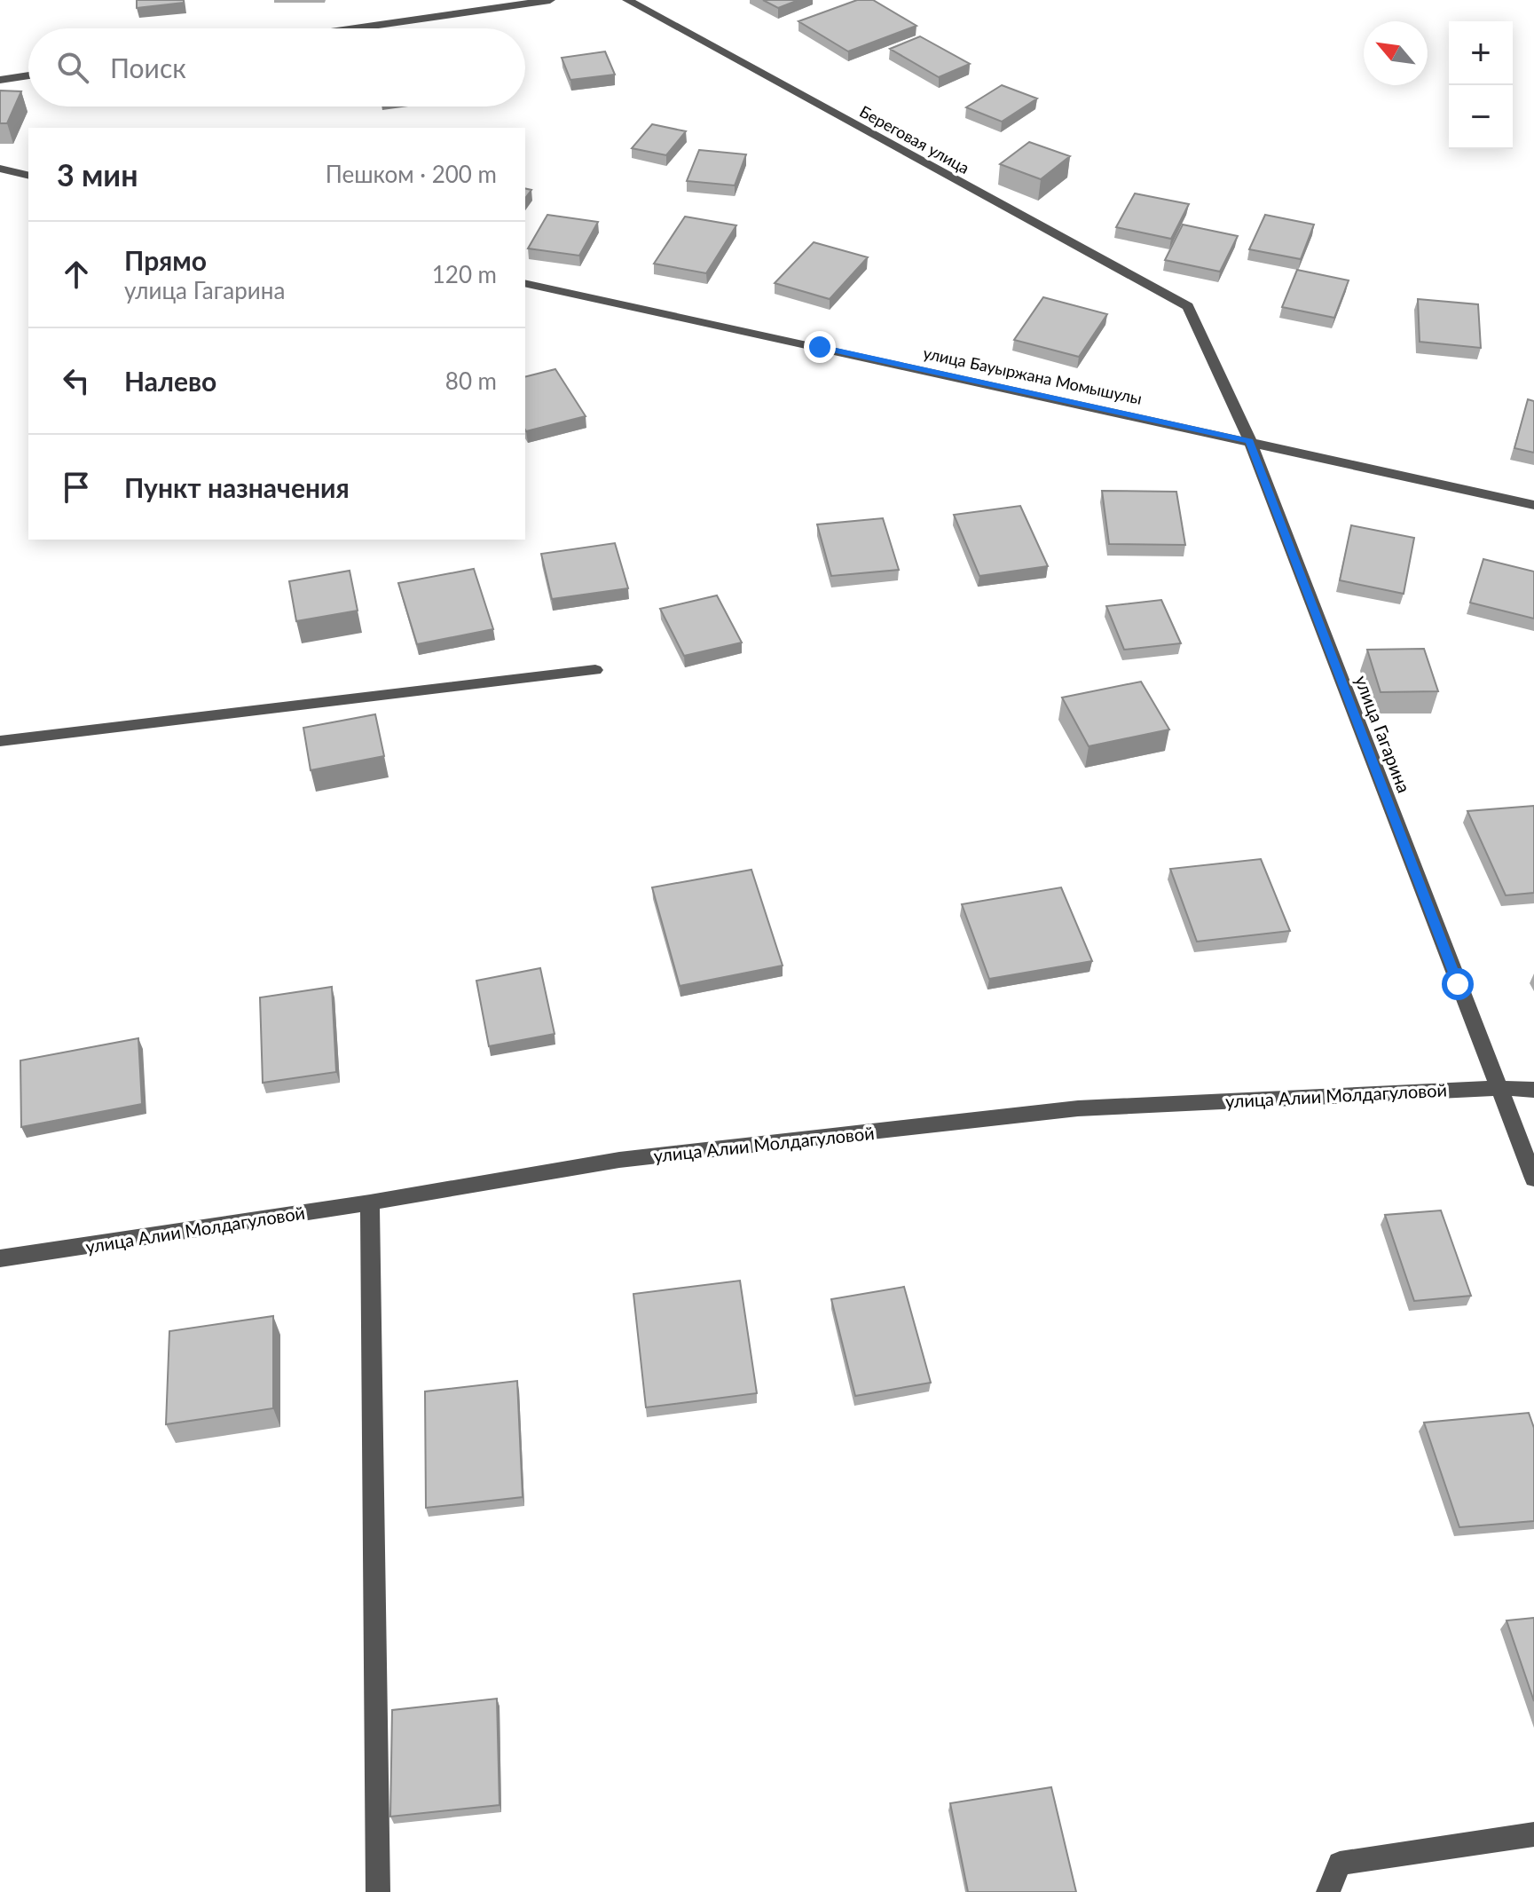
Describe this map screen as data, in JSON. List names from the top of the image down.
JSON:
{
  "streets": {
    "street": [
      "Береговая улица",
      "улица Бауыржана Момышулы",
      "улица Гагарина",
      "улица Алии Молдагуловой"
    ]
  },
  "crossings": [
    ["Береговая улица", "улица Гагарина"],
    ["улица Бауыржана Момышулы", "улица Гагарина"],
    ["улица Гагарина", "улица Алии Молдагуловой"]
  ],
  "north": "top left",
  "page": {
    "map_buttons": ["+", "−"],
    "search": "Поиск",
    "heading": ["3 мин", "Пешком · 200 m"],
    "list": [
      ["Прямо", "улица Гагарина", "120 m"],
      ["Налево", "80 m"],
      "Пункт назначения"
    ]
  }
}
